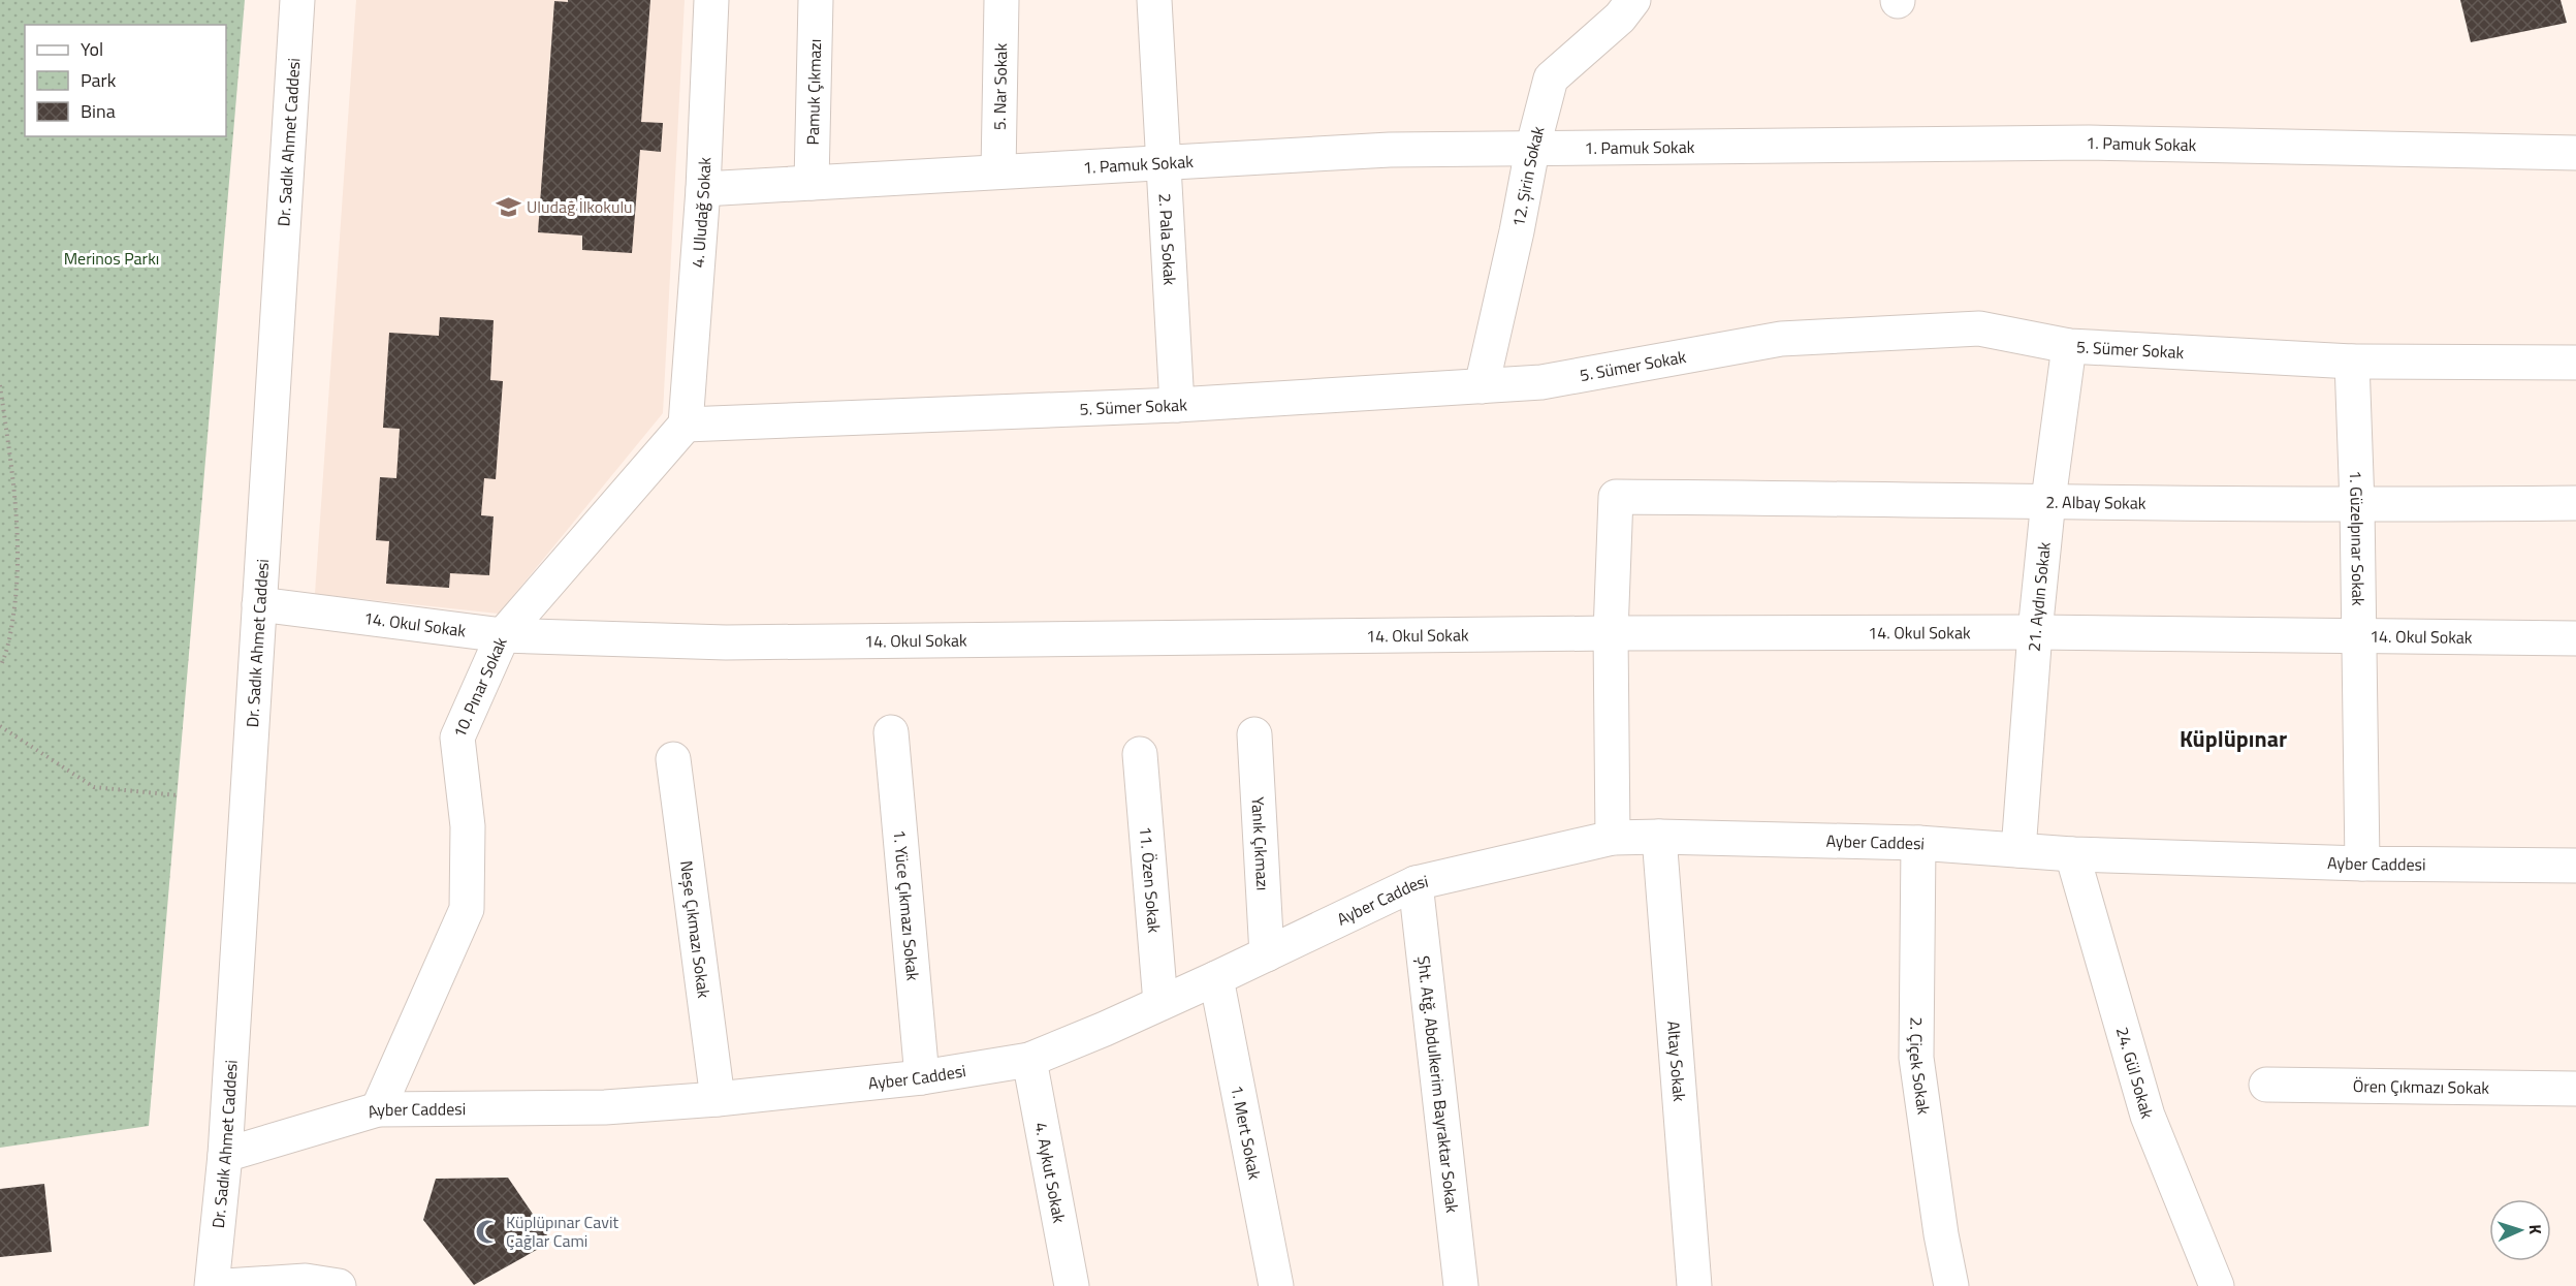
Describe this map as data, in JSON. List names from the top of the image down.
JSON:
{
  "streets": {
    "street": [
      "5. Nar Sokak",
      "Pamuk Çıkmazı",
      "Dr. Sadık Ahmet Caddesi",
      "1. Pamuk Sokak",
      "12. Şirin Sokak",
      "4. Uludağ Sokak",
      "2. Pala Sokak",
      "5. Sümer Sokak",
      "2. Albay Sokak",
      "1. Güzelpınar Sokak",
      "21. Aydın Sokak",
      "14. Okul Sokak",
      "10. Pınar Sokak",
      "Ayber Caddesi",
      "Yanık Çıkmazı",
      "11. Özen Sokak",
      "1. Yüce Çıkmazı Sokak",
      "Neşe Çıkmazı Sokak",
      "Altay Sokak",
      "2. Çiçek Sokak",
      "24. Gül Sokak",
      "Şht. Atğ. Abdulkerim Bayraktar Sokak",
      "Ören Çıkmazı Sokak",
      "1. Mert Sokak",
      "4. Aykut Sokak"
    ]
  },
  "crossings": [
    ["5. Nar Sokak", "1. Pamuk Sokak"],
    ["Pamuk Çıkmazı", "1. Pamuk Sokak"],
    ["Dr. Sadık Ahmet Caddesi", "14. Okul Sokak"],
    ["Dr. Sadık Ahmet Caddesi", "Ayber Caddesi"],
    ["1. Pamuk Sokak", "12. Şirin Sokak"],
    ["1. Pamuk Sokak", "4. Uludağ Sokak"],
    ["1. Pamuk Sokak", "2. Pala Sokak"],
    ["12. Şirin Sokak", "5. Sümer Sokak"],
    ["4. Uludağ Sokak", "5. Sümer Sokak"],
    ["4. Uludağ Sokak", "10. Pınar Sokak"],
    ["2. Pala Sokak", "5. Sümer Sokak"],
    ["5. Sümer Sokak", "1. Güzelpınar Sokak"],
    ["5. Sümer Sokak", "21. Aydın Sokak"],
    ["5. Sümer Sokak", "10. Pınar Sokak"],
    ["2. Albay Sokak", "1. Güzelpınar Sokak"],
    ["2. Albay Sokak", "21. Aydın Sokak"],
    ["2. Albay Sokak", "14. Okul Sokak"],
    ["1. Güzelpınar Sokak", "14. Okul Sokak"],
    ["1. Güzelpınar Sokak", "Ayber Caddesi"],
    ["21. Aydın Sokak", "14. Okul Sokak"],
    ["21. Aydın Sokak", "Ayber Caddesi"],
    ["14. Okul Sokak", "10. Pınar Sokak"],
    ["10. Pınar Sokak", "Ayber Caddesi"],
    ["Ayber Caddesi", "Yanık Çıkmazı"],
    ["Ayber Caddesi", "11. Özen Sokak"],
    ["Ayber Caddesi", "1. Yüce Çıkmazı Sokak"],
    ["Ayber Caddesi", "Neşe Çıkmazı Sokak"],
    ["Ayber Caddesi", "Altay Sokak"],
    ["Ayber Caddesi", "2. Çiçek Sokak"],
    ["Ayber Caddesi", "24. Gül Sokak"],
    ["Ayber Caddesi", "Şht. Atğ. Abdulkerim Bayraktar Sokak"],
    ["Ayber Caddesi", "1. Mert Sokak"],
    ["Ayber Caddesi", "4. Aykut Sokak"]
  ],
  "districts": ["Küplüpınar"],
  "parks": ["Merinos Parkı"],
  "places": {
    "school or university": ["Uludağ İlkokulu"],
    "mosque": ["Küplüpınar Cavit Çağlar Cami"]
  },
  "legend": ["Yol", "Park", "Bina"],
  "north": "right"
}
